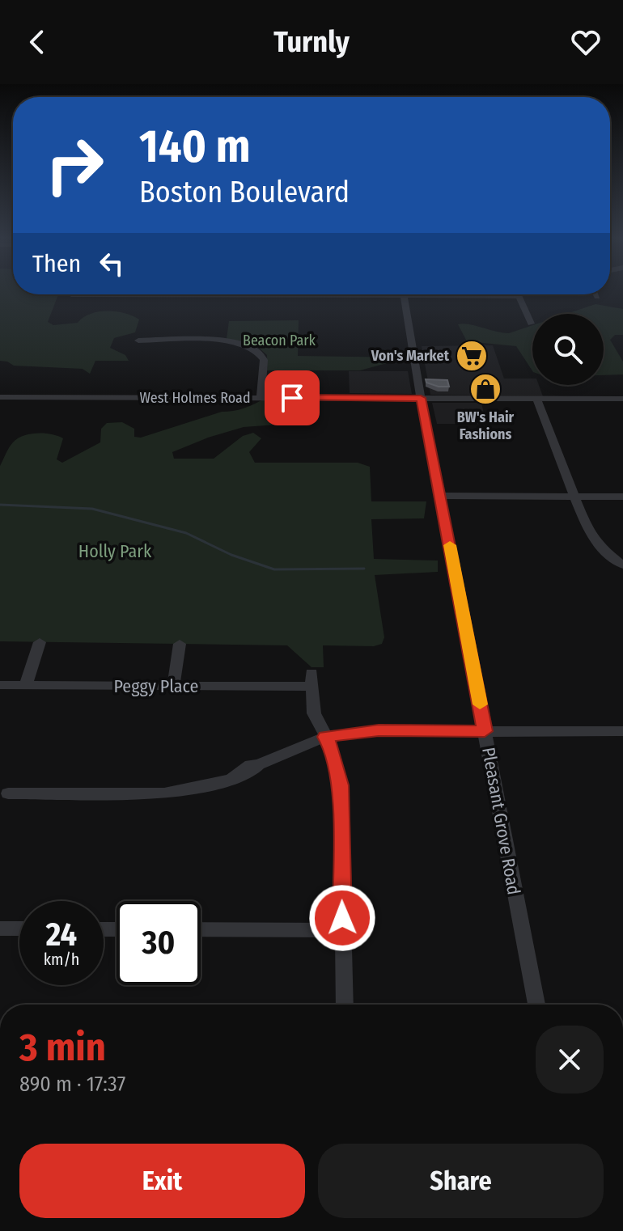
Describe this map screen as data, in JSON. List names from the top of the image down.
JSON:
{
  "streets": {
    "street": ["West Holmes Road", "Peggy Place", "Pleasant Grove Road"]
  },
  "crossings": [
    ["West Holmes Road", "Pleasant Grove Road"]
  ],
  "parks": ["Beacon Park", "Holly Park"],
  "places": {
    "supermarket": ["Von's Market"],
    "shop": ["BW's Hair Fashions"]
  },
  "page": {
    "header": "Turnly",
    "turn": ["140 m", "Boston Boulevard"],
    "then": "Then",
    "speed": "24 km/h",
    "limit": "30",
    "heading": ["3 min", "890 m · 17:37"],
    "buttons": ["Exit", "Share"]
  }
}
